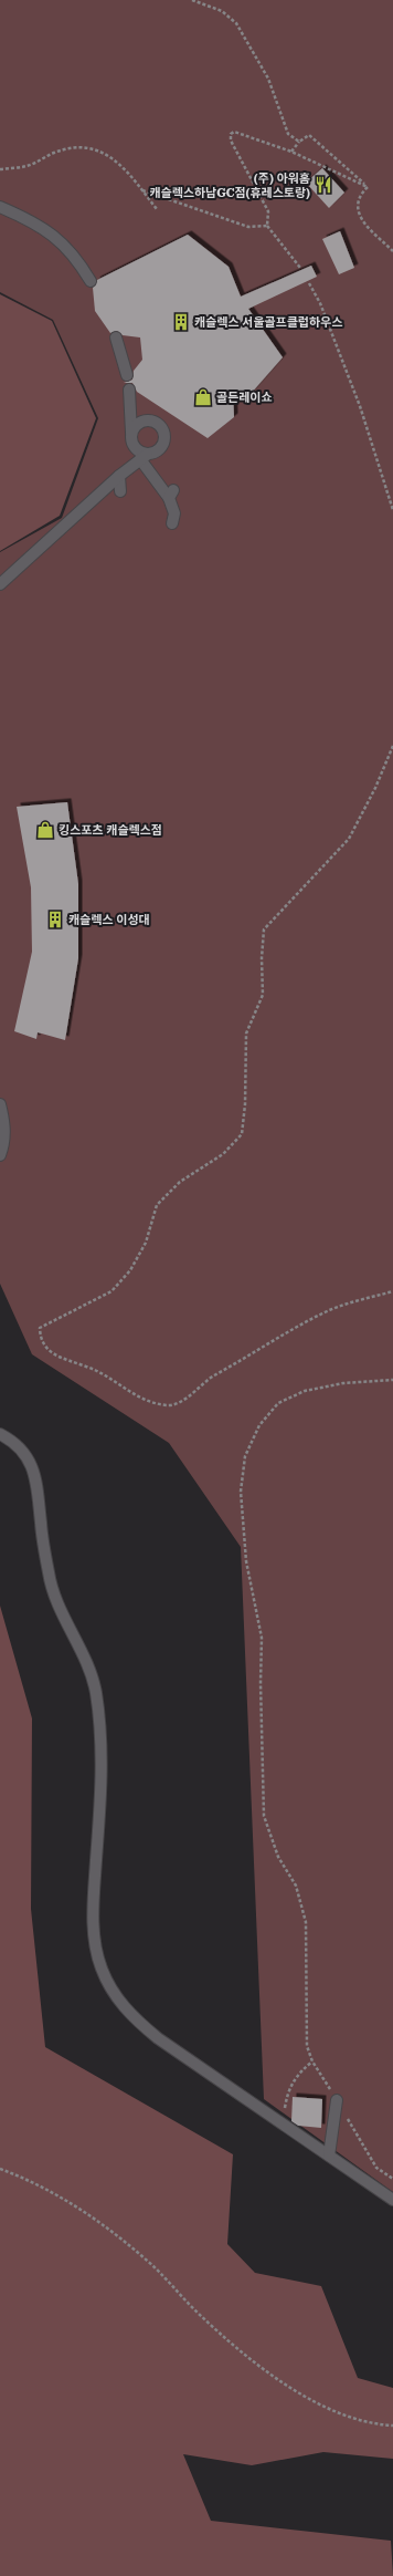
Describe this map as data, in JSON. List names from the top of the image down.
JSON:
{
  "places": {
    "restaurant": ["(주) 아워홈 캐슬렉스하남GC점(휴레스토랑)"],
    "building": ["캐슬렉스 서울골프클럽하우스", "캐슬렉스 이성대"],
    "shop": ["골든레이쇼", "킹스포츠 캐슬렉스점"]
  }
}
